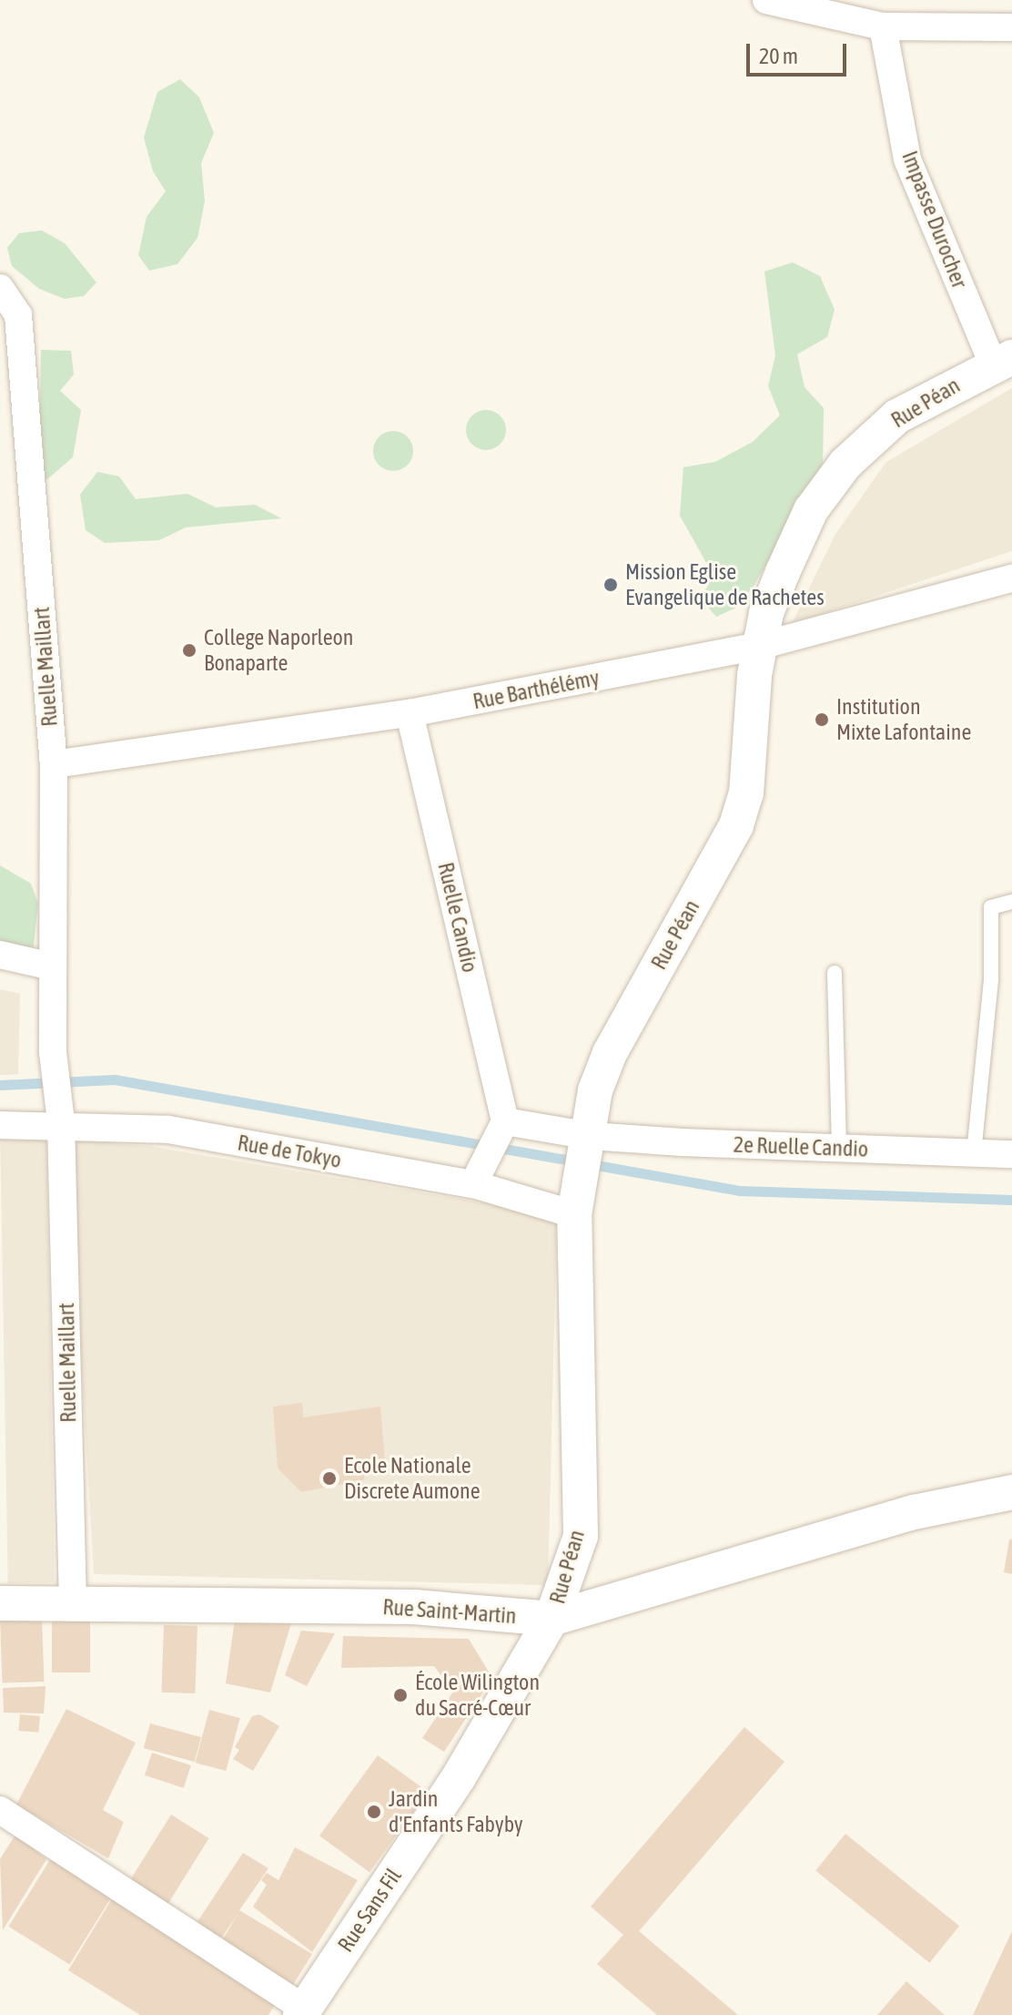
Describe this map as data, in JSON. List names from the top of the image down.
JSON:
{
  "streets": {
    "street": [
      "Impasse Durocher",
      "Rue Péan",
      "Ruelle Maillart",
      "Rue Barthélémy",
      "Ruelle Candio",
      "2e Ruelle Candio",
      "Rue de Tokyo",
      "Rue Saint-Martin",
      "Rue Sans Fil"
    ]
  },
  "crossings": [
    ["Impasse Durocher", "Rue Péan"],
    ["Rue Péan", "Rue Barthélémy"],
    ["Rue Péan", "2e Ruelle Candio"],
    ["Rue Péan", "Rue de Tokyo"],
    ["Rue Péan", "Rue Saint-Martin"],
    ["Rue Péan", "Rue Sans Fil"],
    ["Ruelle Maillart", "Rue Barthélémy"],
    ["Ruelle Maillart", "Rue de Tokyo"],
    ["Ruelle Maillart", "Rue Saint-Martin"],
    ["Rue Barthélémy", "Ruelle Candio"],
    ["Ruelle Candio", "2e Ruelle Candio"],
    ["Rue Saint-Martin", "Rue Sans Fil"]
  ],
  "places": [
    "Mission Eglise Evangelique de Rachetes",
    "College Naporleon Bonaparte",
    "Institution Mixte Lafontaine",
    "Ecole Nationale Discrete Aumone",
    "École Wilington du Sacré-Cœur",
    "Jardin d'Enfants Fabyby"
  ],
  "scale_bar": "20 m"
}
